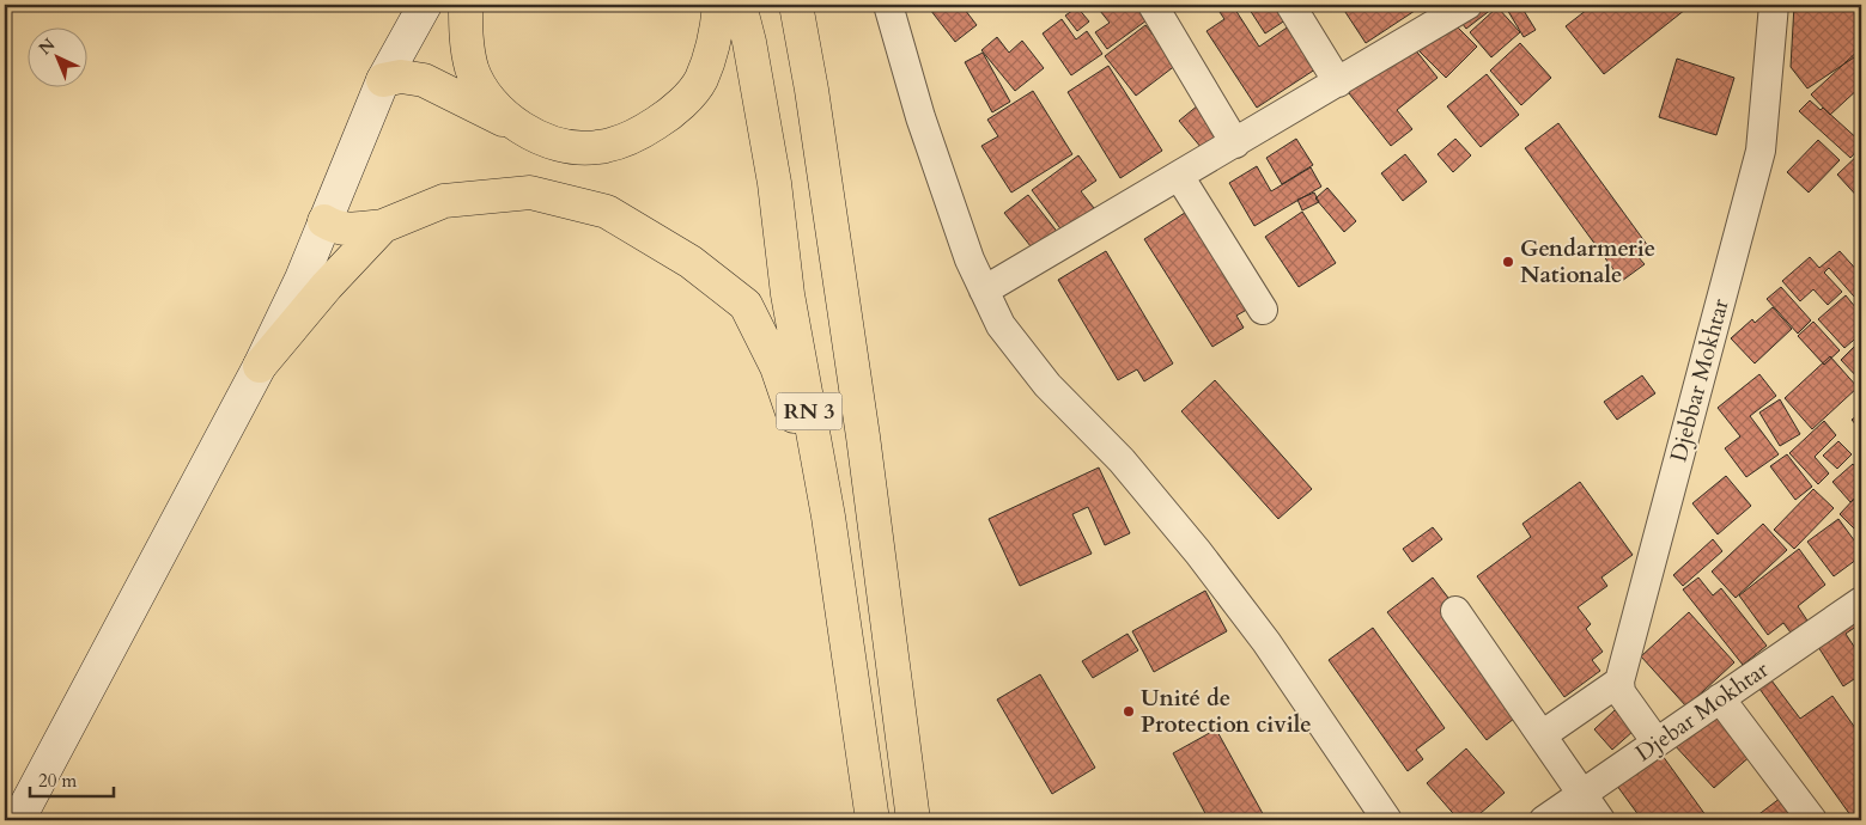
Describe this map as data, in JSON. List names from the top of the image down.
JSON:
{
  "streets": {
    "main road": ["RN 3"],
    "street": ["Djebbar Mokhtar", "Djebar Mokhtar"]
  },
  "places": ["Gendarmerie Nationale", "Unité de Protection civile"],
  "scale_bar": "20 m",
  "north": "top left"
}
